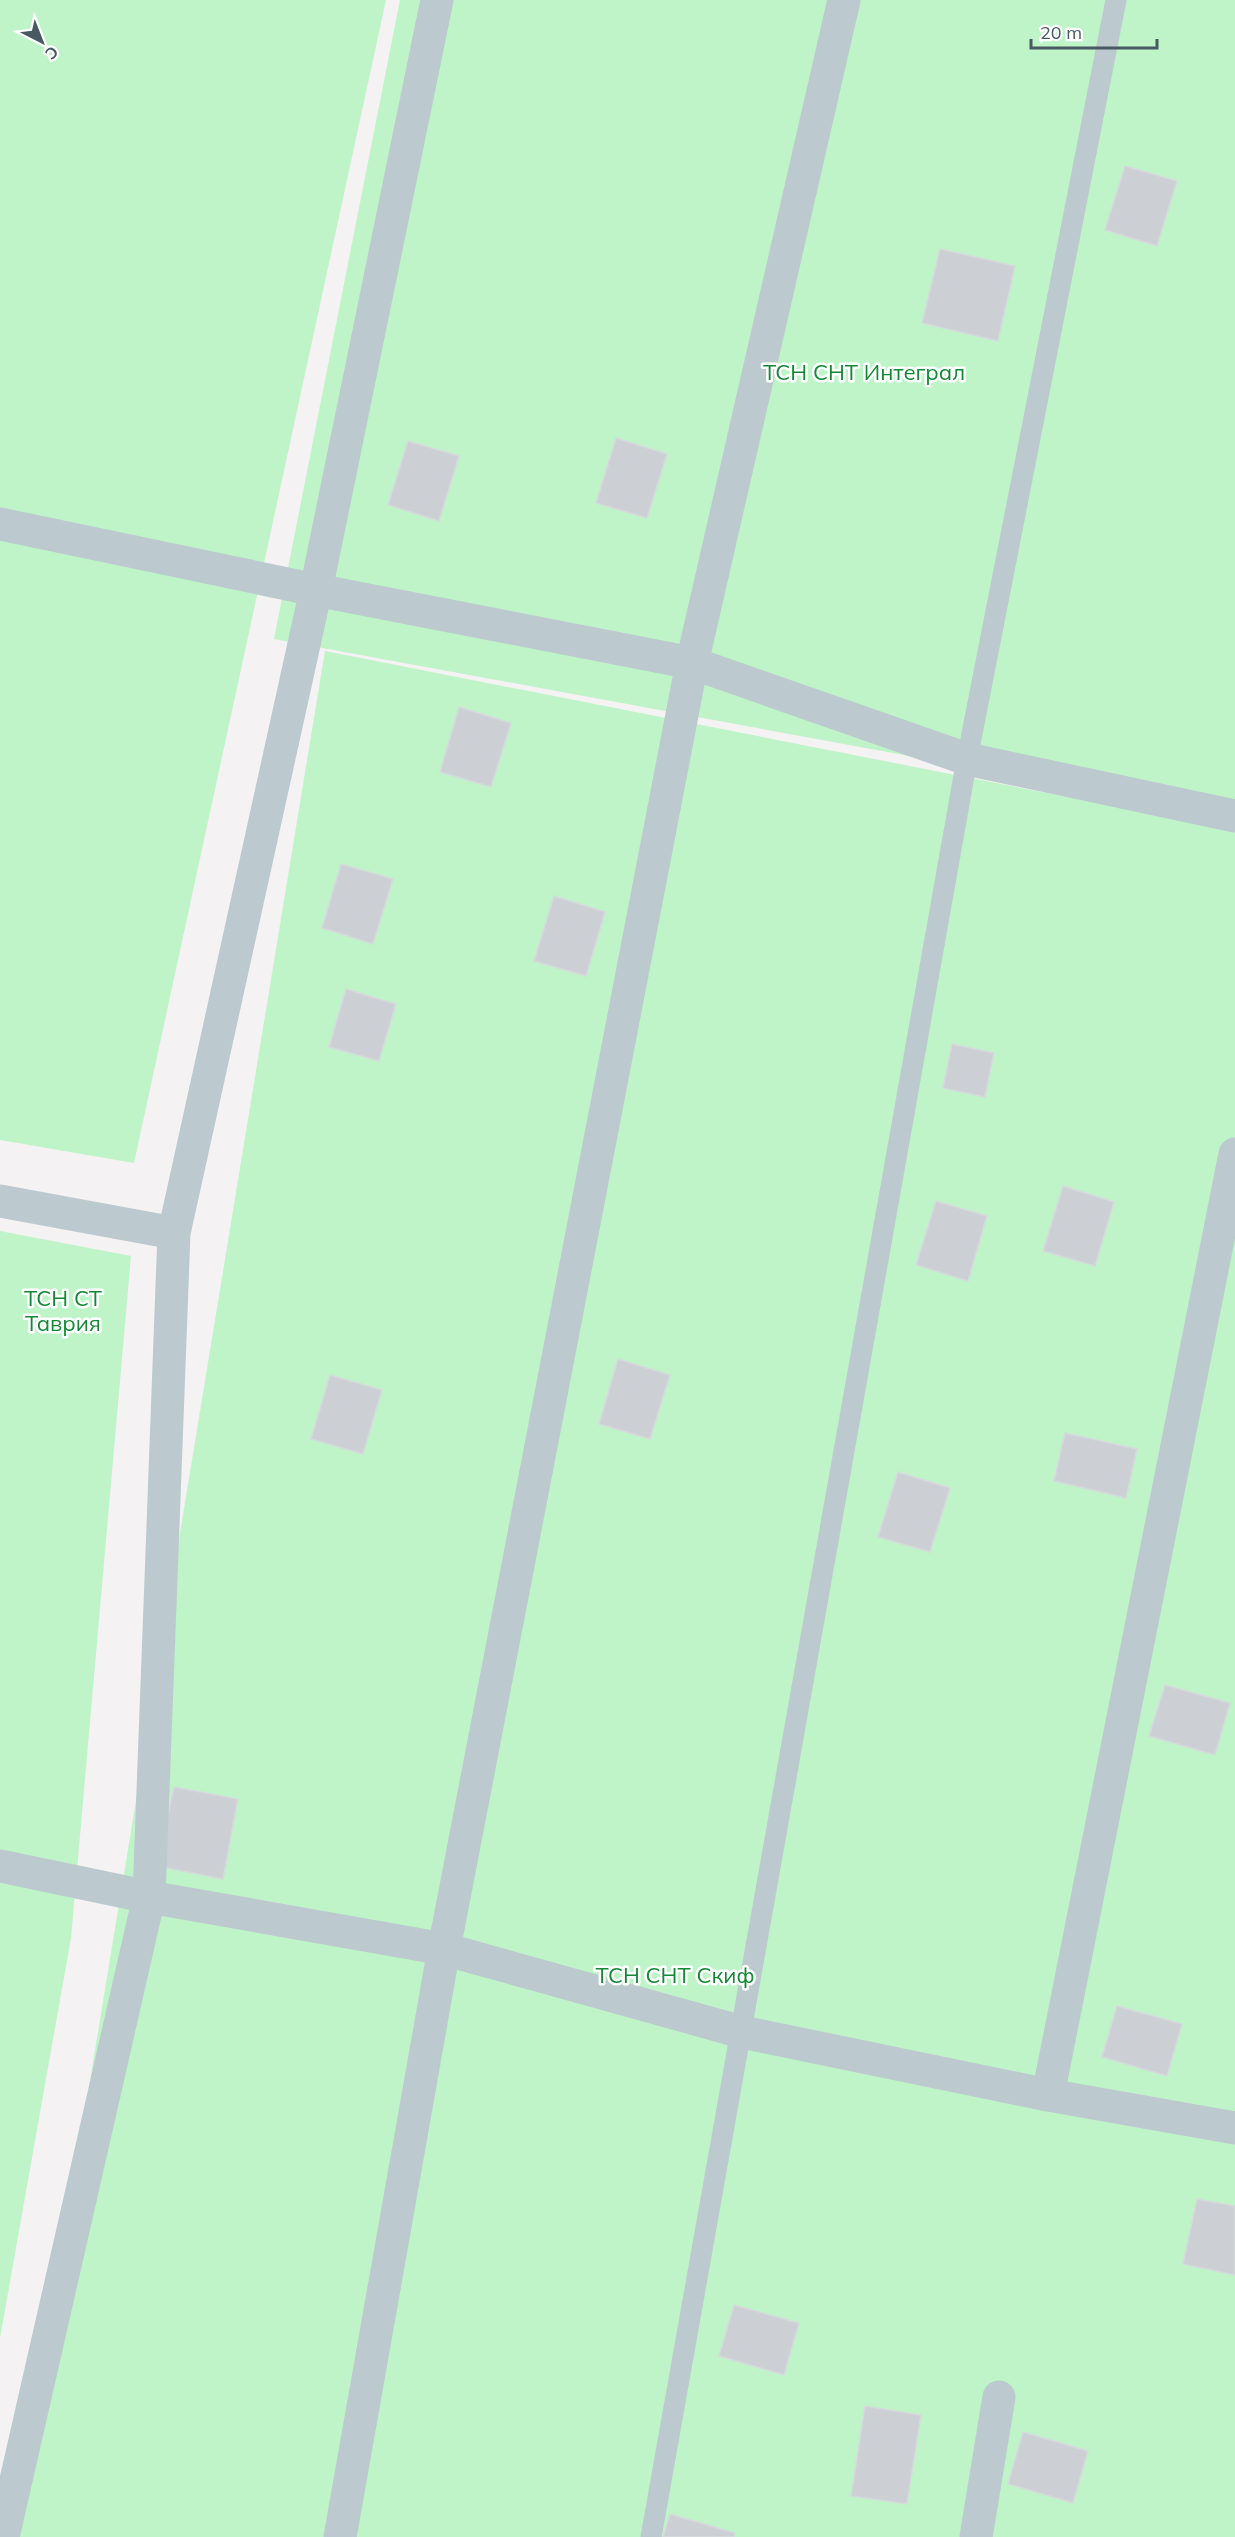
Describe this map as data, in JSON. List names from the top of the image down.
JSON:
{
  "parks": ["ТСН СНТ Интеграл", "ТСН СТ Таврия", "ТСН СНТ Скиф"],
  "scale_bar": "20 m",
  "north": "bottom right"
}
